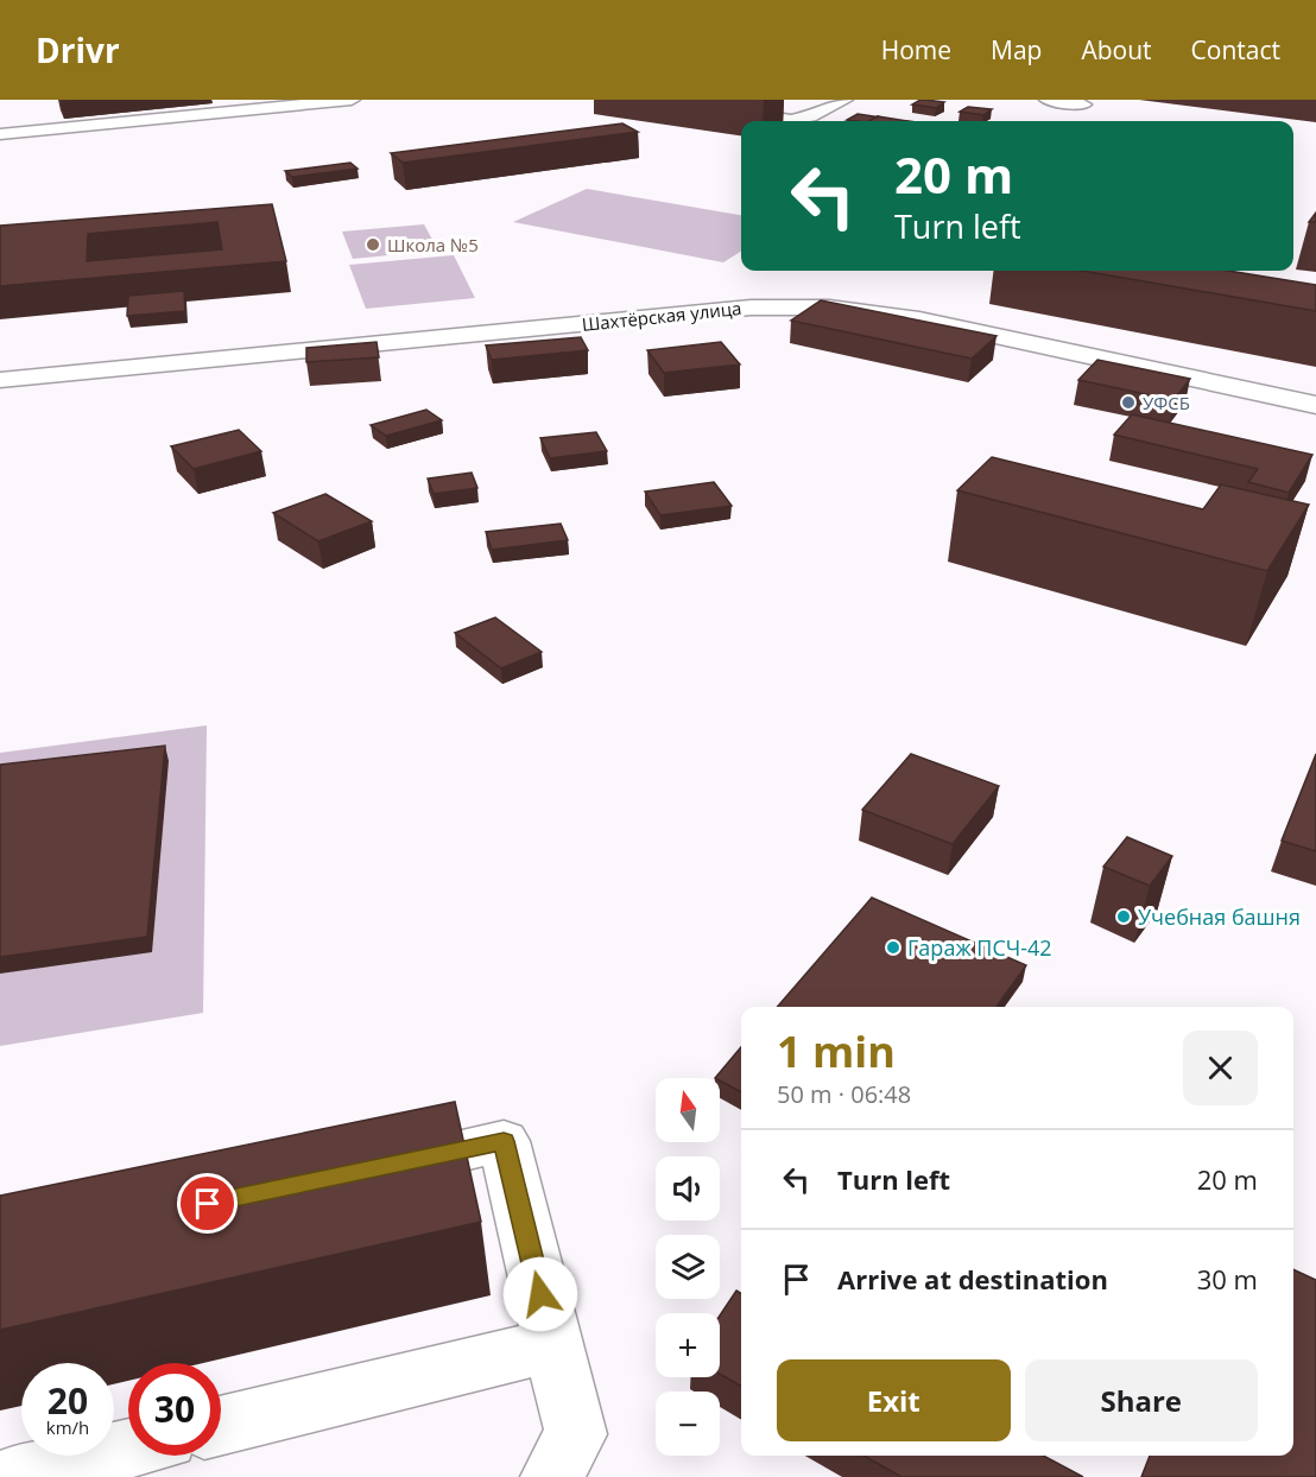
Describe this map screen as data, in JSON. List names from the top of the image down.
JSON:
{
  "streets": {
    "street": ["Шахтёрская улица"]
  },
  "places": [
    "Школа №5",
    "УФСБ",
    "Учебная башня",
    "Гараж ПСЧ-42"
  ],
  "north": "top",
  "page": {
    "header": "Drivr",
    "nav": [
      "Home",
      "Map",
      "About",
      "Contact"
    ],
    "turn": ["20 m", "Turn left"],
    "heading": ["1 min", "50 m · 06:48"],
    "map_buttons": ["+", "−"],
    "list": [
      {
        "name": "Turn left",
        "value": "20 m"
      },
      {
        "name": "Arrive at destination",
        "value": "30 m"
      }
    ],
    "buttons": ["Exit", "Share"],
    "speed": "20 km/h",
    "limit": "30"
  }
}
